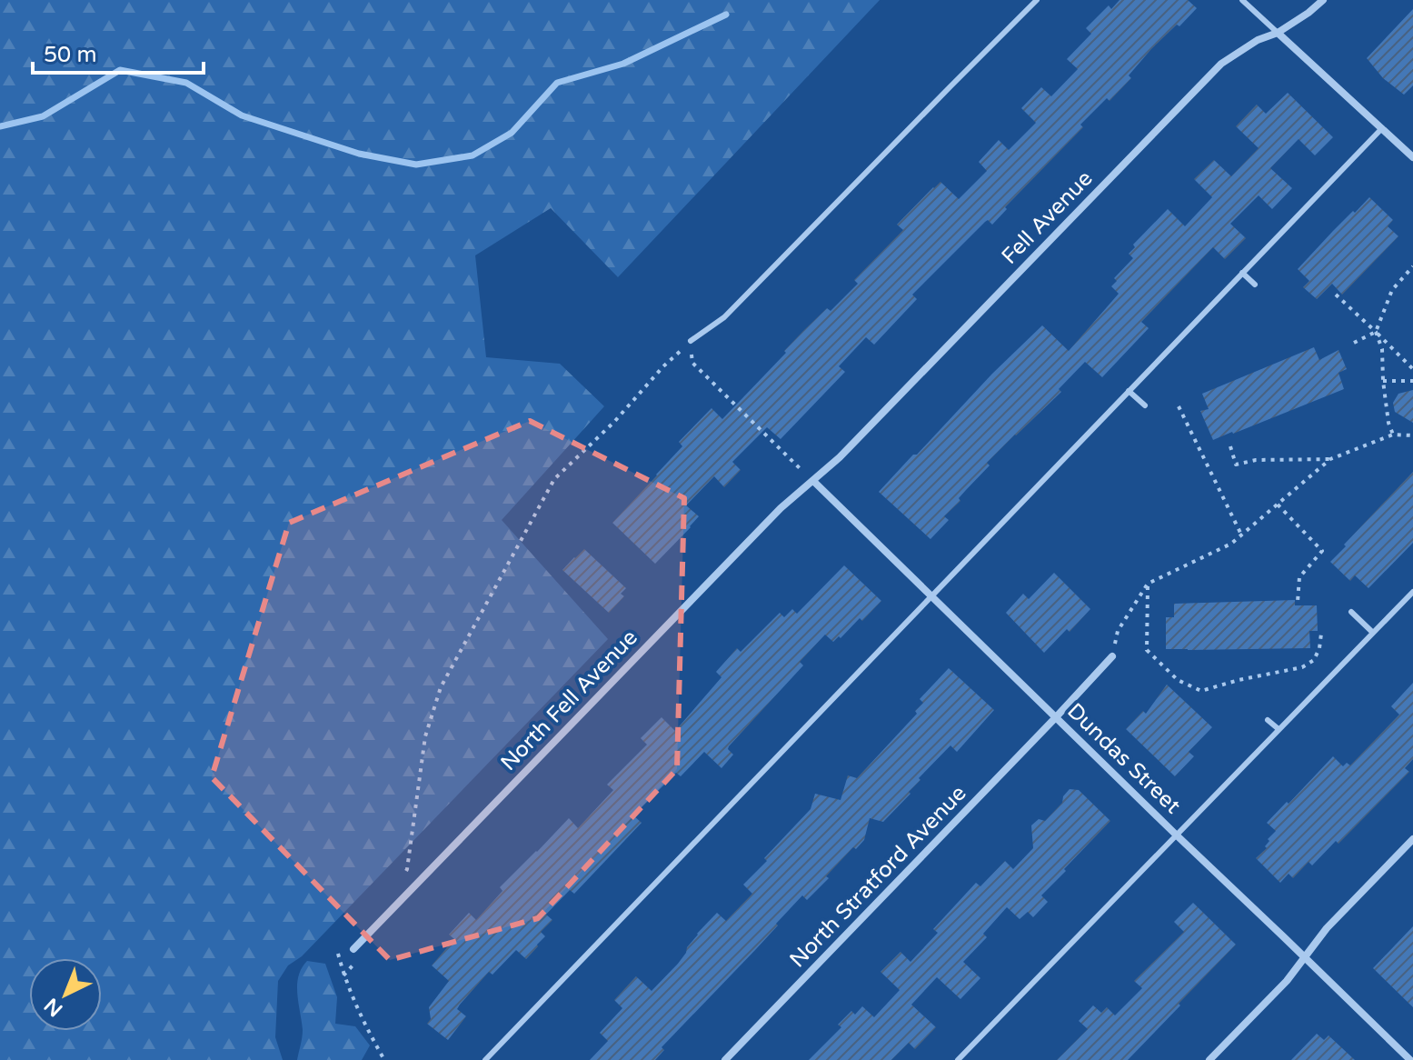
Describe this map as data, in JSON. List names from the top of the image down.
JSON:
{
  "streets": {
    "street": [
      "Fell Avenue",
      "North Fell Avenue",
      "Dundas Street",
      "North Stratford Avenue"
    ]
  },
  "crossings": [
    ["Fell Avenue", "North Fell Avenue"],
    ["Fell Avenue", "Dundas Street"],
    ["North Fell Avenue", "Dundas Street"],
    ["Dundas Street", "North Stratford Avenue"]
  ],
  "scale_bar": "50 m",
  "north": "bottom left"
}
